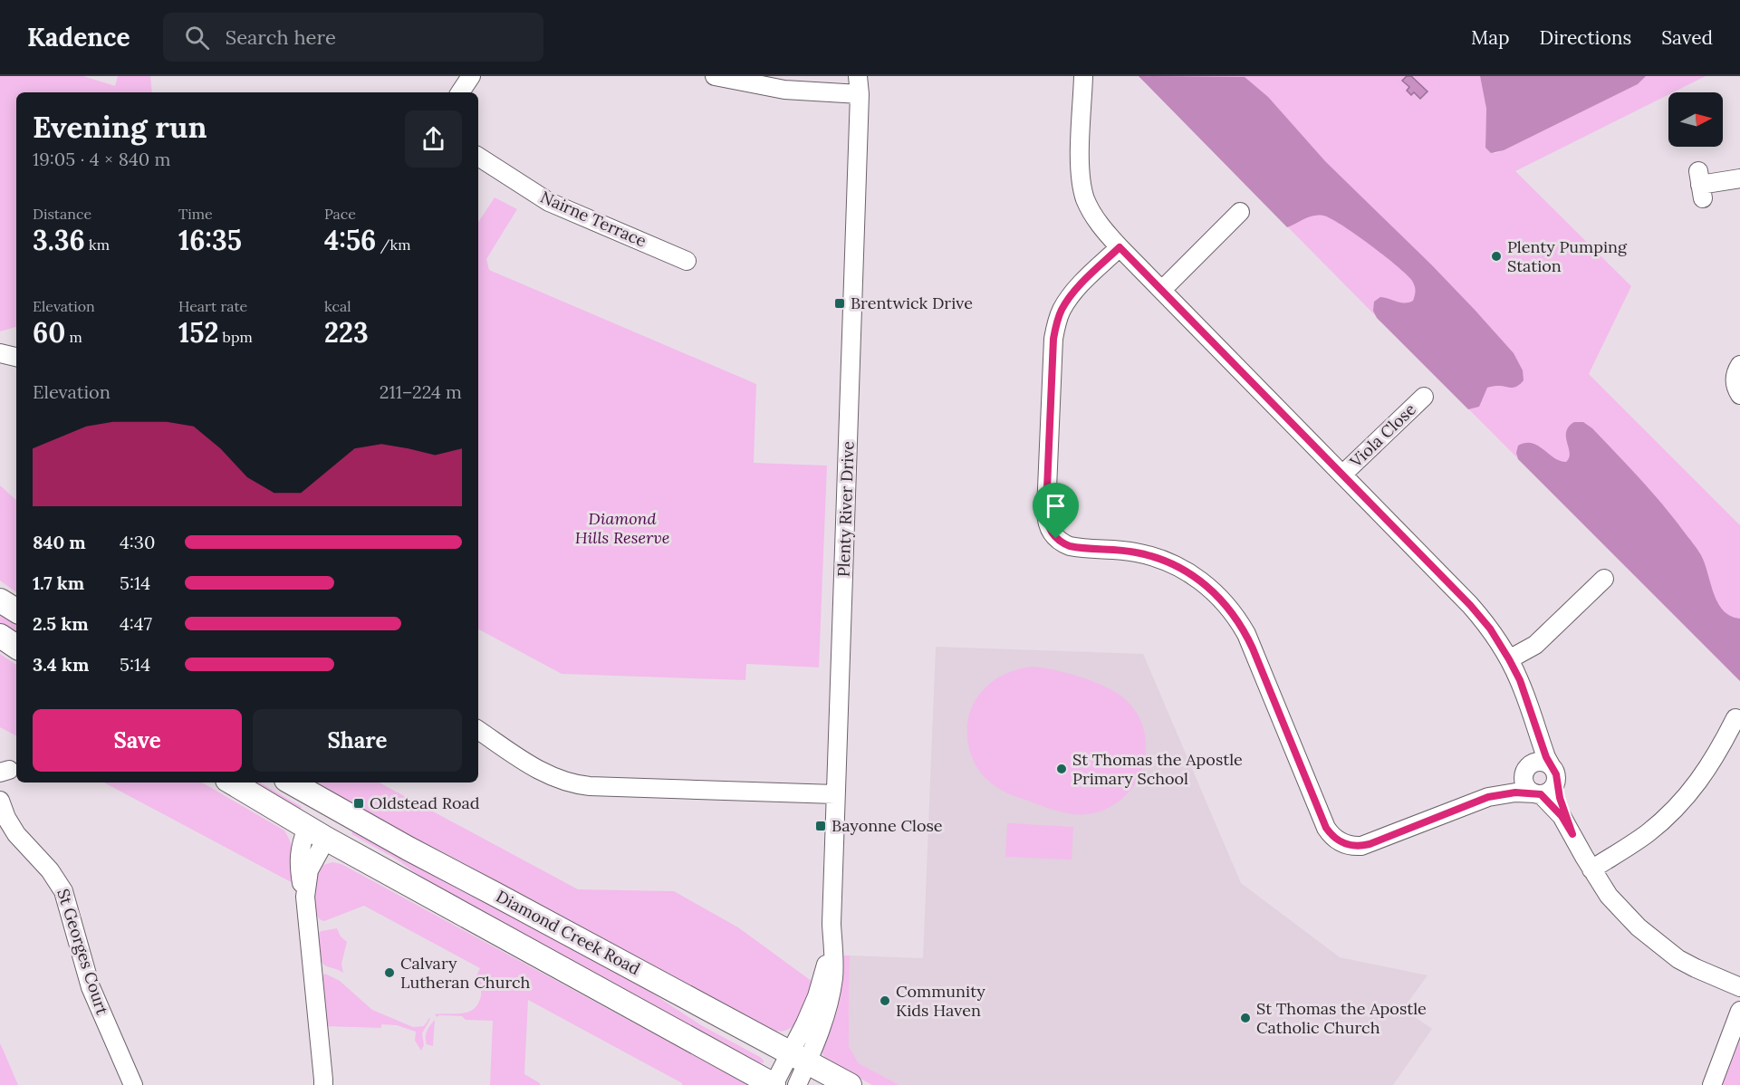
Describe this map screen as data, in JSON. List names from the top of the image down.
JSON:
{
  "streets": {
    "main road": ["Diamond Creek Road"],
    "street": [
      "Nairne Terrace",
      "Viola Close",
      "Plenty River Drive",
      "St Georges Court"
    ]
  },
  "crossings": [
    ["Plenty River Drive", "Diamond Creek Road"]
  ],
  "parks": ["Diamond Hills Reserve"],
  "places": {
    "other": [
      "Plenty Pumping Station",
      "St Thomas the Apostle Primary School",
      "Calvary Lutheran Church",
      "Community Kids Haven",
      "St Thomas the Apostle Catholic Church"
    ],
    "transit": ["Brentwick Drive", "Oldstead Road", "Bayonne Close"]
  },
  "north": "right",
  "page": {
    "header": "Kadence",
    "search": "Search here",
    "nav": ["Map", "Directions", "Saved"],
    "heading": ["Evening run", "19:05 · 4 × 840 m"],
    "stats": [
      ["Distance", "3.36 km"],
      ["Time", "16:35"],
      ["Pace", "4:56 /km"],
      ["Elevation", "60 m"],
      ["Heart rate", "152 bpm"],
      ["kcal", "223"]
    ],
    "chart": ["Elevation", "211–224 m"],
    "list": [
      {
        "name": "840 m",
        "note": "4:30"
      },
      {
        "name": "1.7 km",
        "note": "5:14"
      },
      {
        "name": "2.5 km",
        "note": "4:47"
      },
      {
        "name": "3.4 km",
        "note": "5:14"
      }
    ],
    "buttons": ["Save", "Share"]
  }
}
